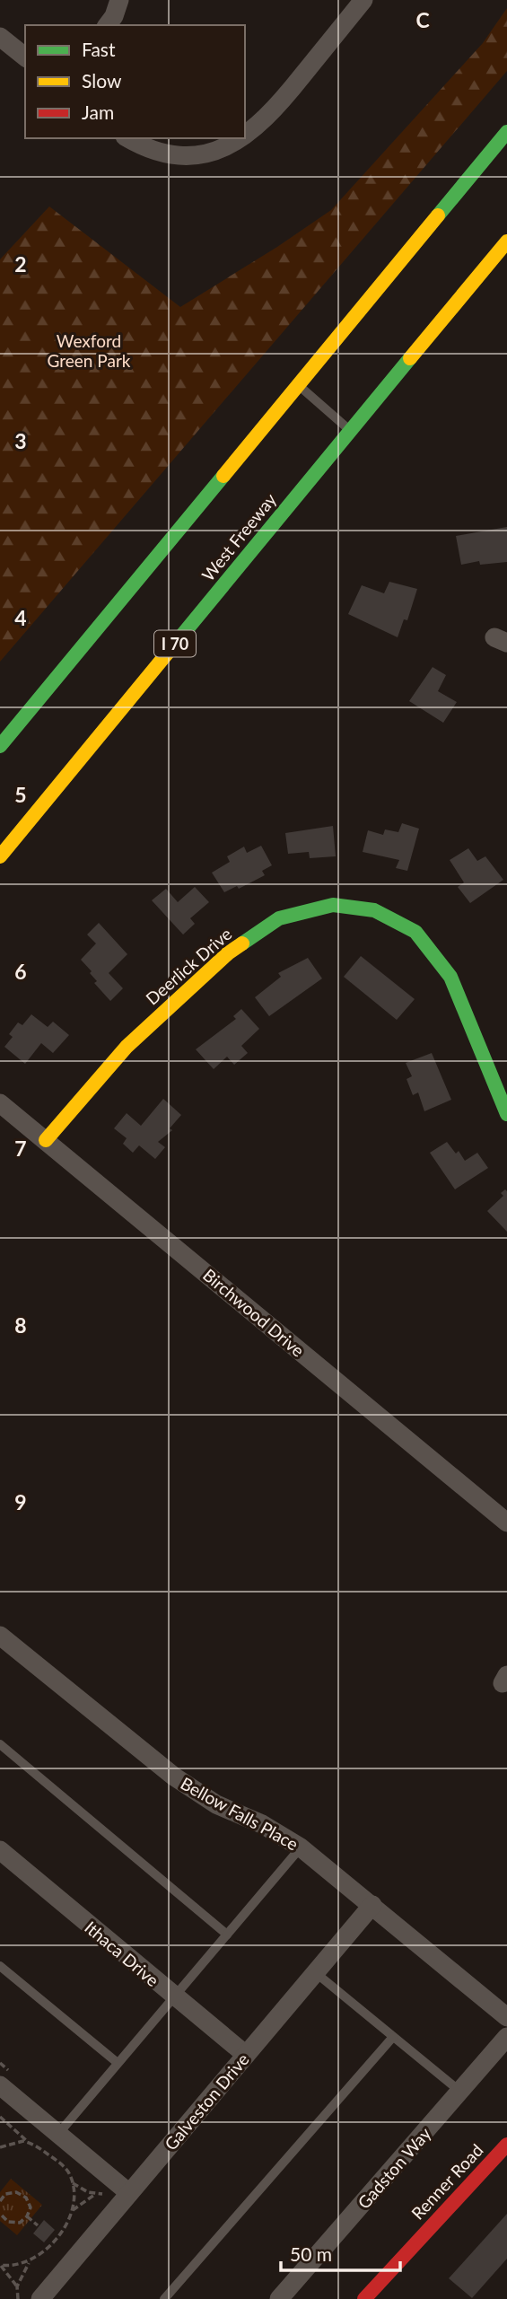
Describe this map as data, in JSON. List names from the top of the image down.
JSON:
{
  "streets": {
    "main road": [
      "West Freeway",
      "I 70",
      "Deerlick Drive",
      "Renner Road"
    ],
    "street": [
      "Birchwood Drive",
      "Bellow Falls Place",
      "Ithaca Drive",
      "Galveston Drive",
      "Gadston Way"
    ]
  },
  "crossings": [
    ["Deerlick Drive", "Birchwood Drive"],
    ["Bellow Falls Place", "Galveston Drive"],
    ["Ithaca Drive", "Galveston Drive"]
  ],
  "parks": ["Wexford Green Park"],
  "legend": ["Fast", "Slow", "Jam"],
  "scale_bar": "50 m",
  "grid": {
    "columns": ["C"],
    "rows": [
      "2",
      "3",
      "4",
      "5",
      "6",
      "7",
      "8",
      "9"
    ]
  }
}
